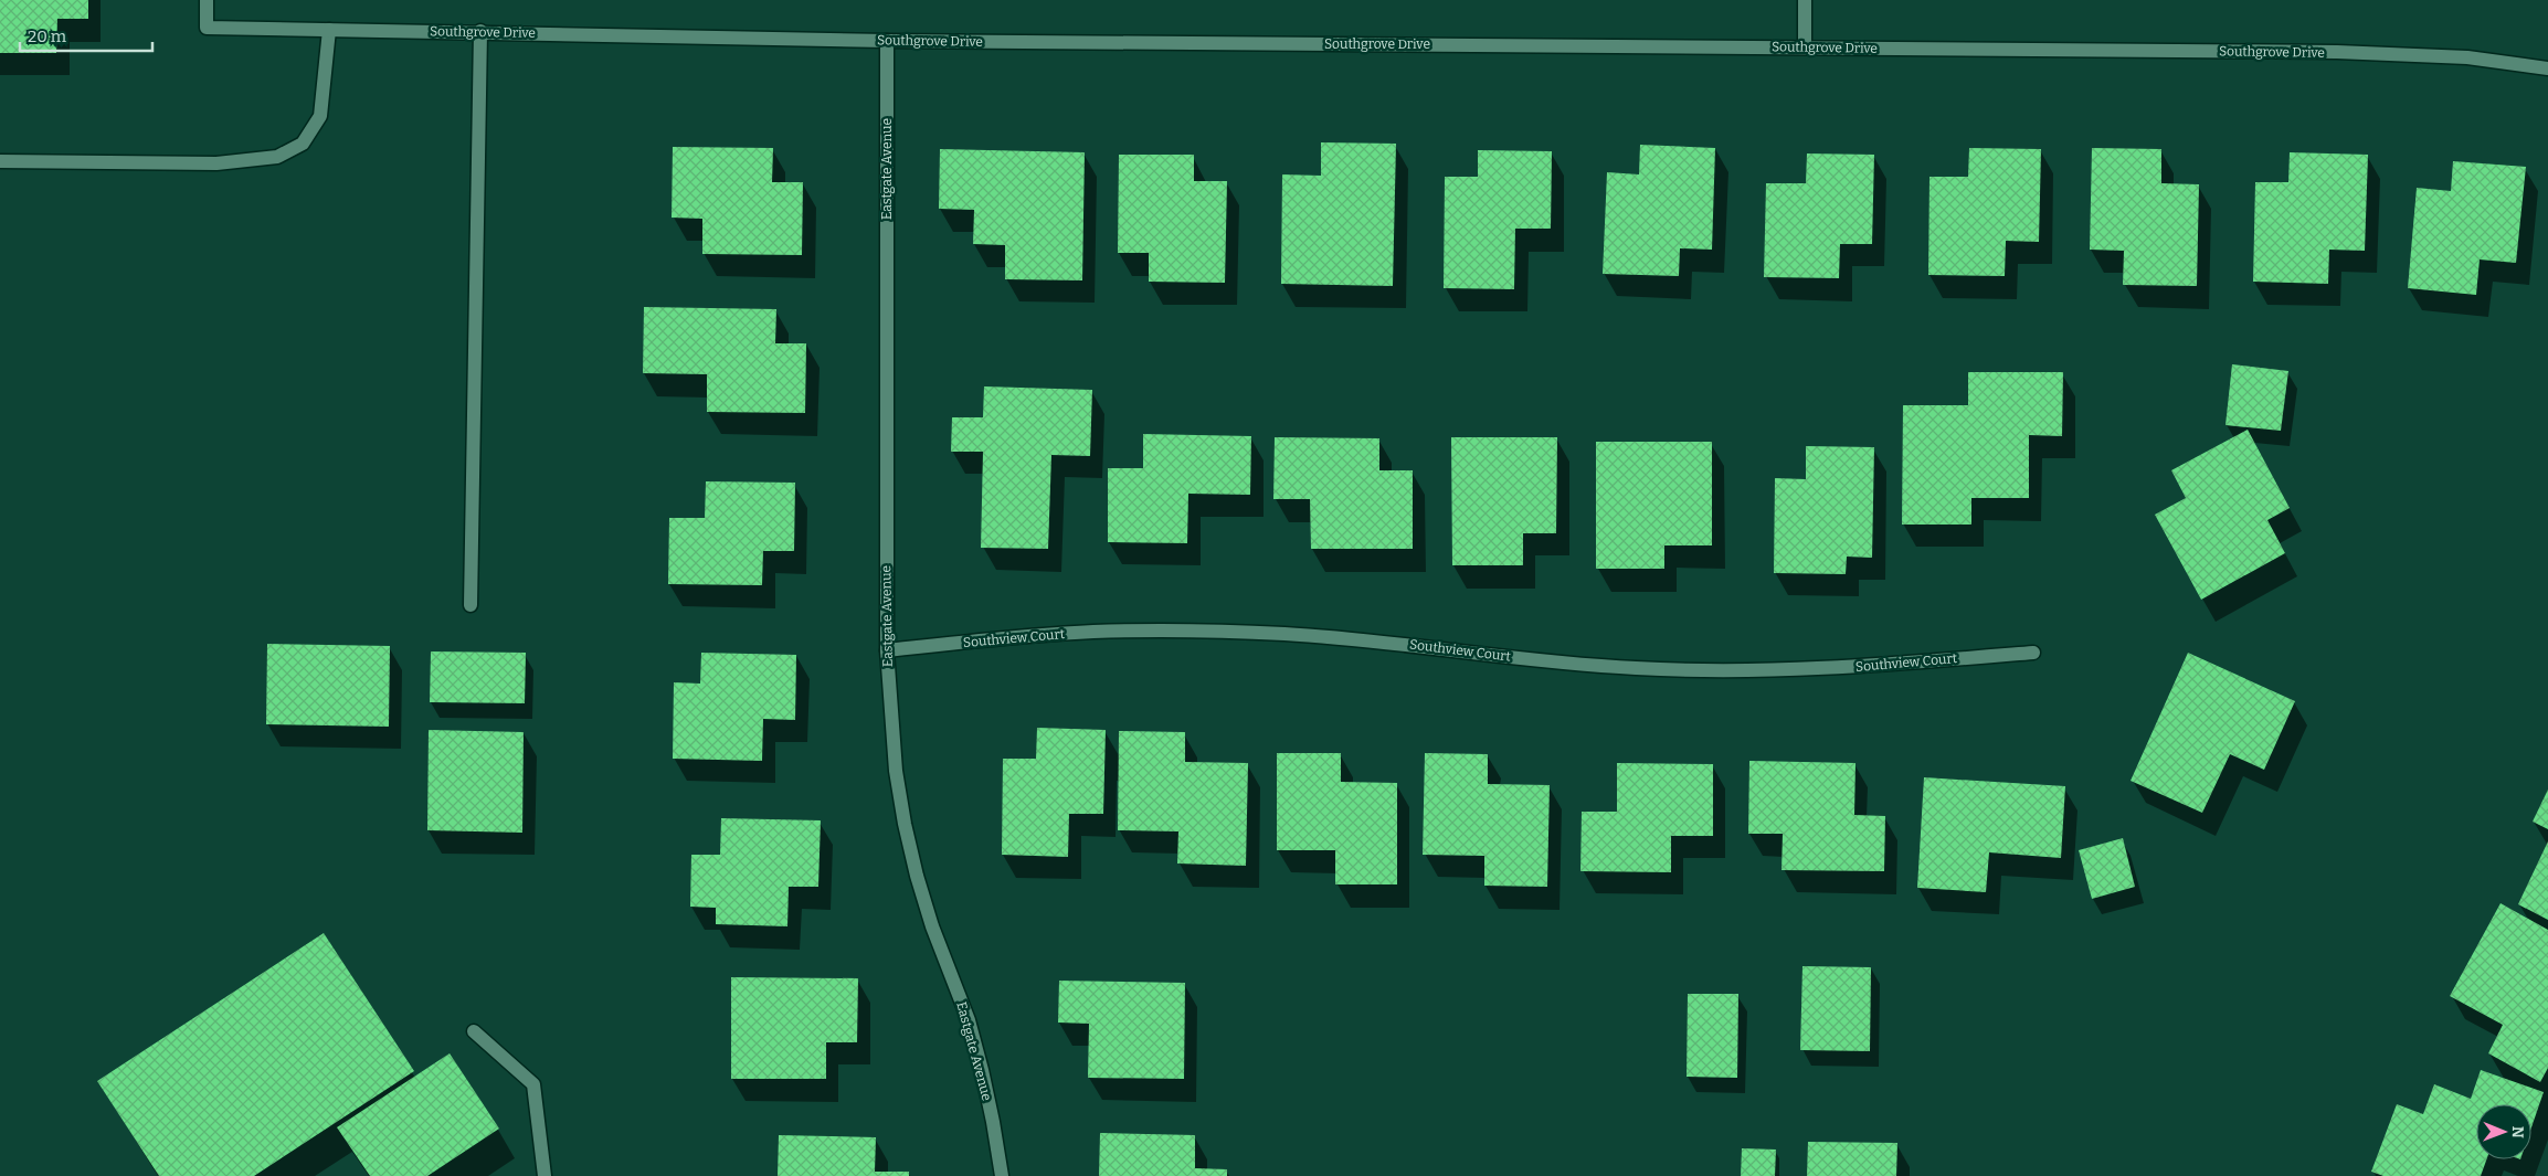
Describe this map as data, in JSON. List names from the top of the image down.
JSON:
{
  "streets": {
    "street": ["Southgrove Drive", "Eastgate Avenue", "Southview Court"]
  },
  "crossings": [
    ["Southgrove Drive", "Eastgate Avenue"],
    ["Eastgate Avenue", "Southview Court"]
  ],
  "scale_bar": "20 m",
  "north": "right"
}
